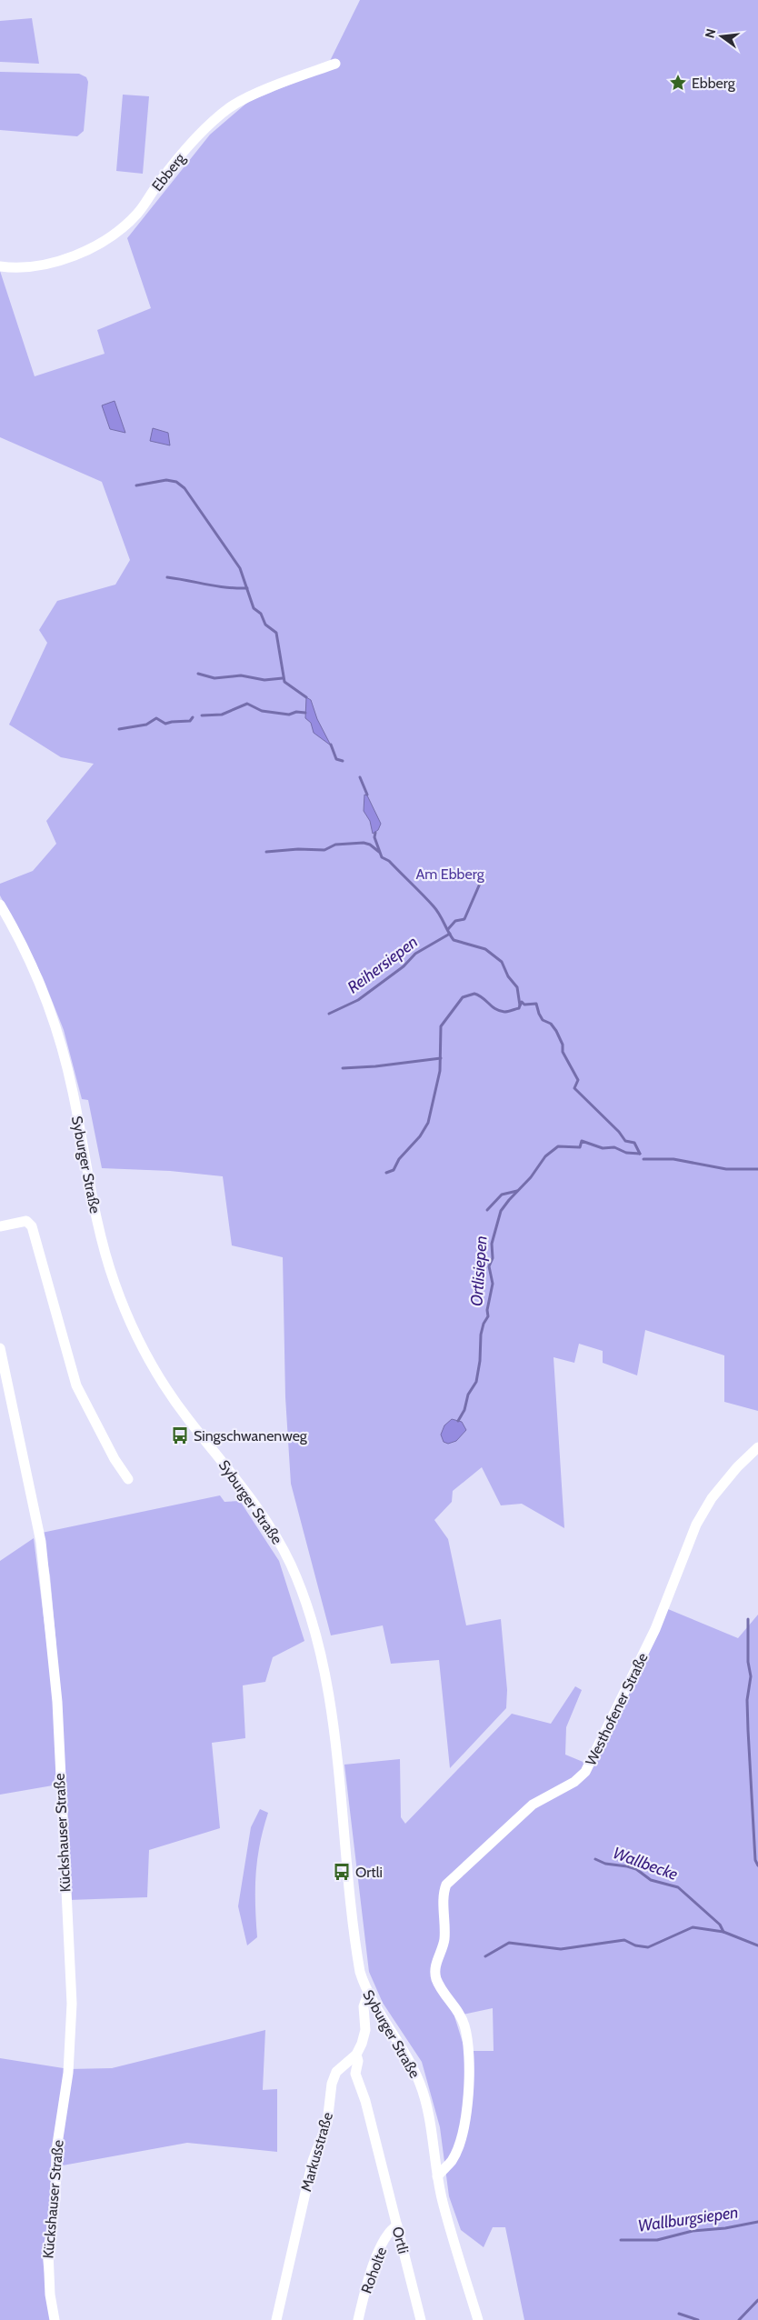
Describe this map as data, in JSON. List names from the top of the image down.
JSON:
{
  "streets": {
    "street": [
      "Ebberg",
      "Syburger Straße",
      "Westhofener Straße",
      "Kückshauser Straße",
      "Markusstraße",
      "Ortli",
      "Roholte"
    ]
  },
  "crossings": [
    ["Syburger Straße", "Westhofener Straße"],
    ["Markusstraße", "Ortli"],
    ["Ortli", "Roholte"]
  ],
  "water": [
    "Reihersiepen",
    "Ortlisiepen",
    "Wallbecke",
    "Wallburgsiepen"
  ],
  "parks": ["Am Ebberg"],
  "places": {
    "place": ["Ebberg"],
    "bus stop": ["Singschwanenweg", "Ortli"]
  },
  "north": "left"
}
